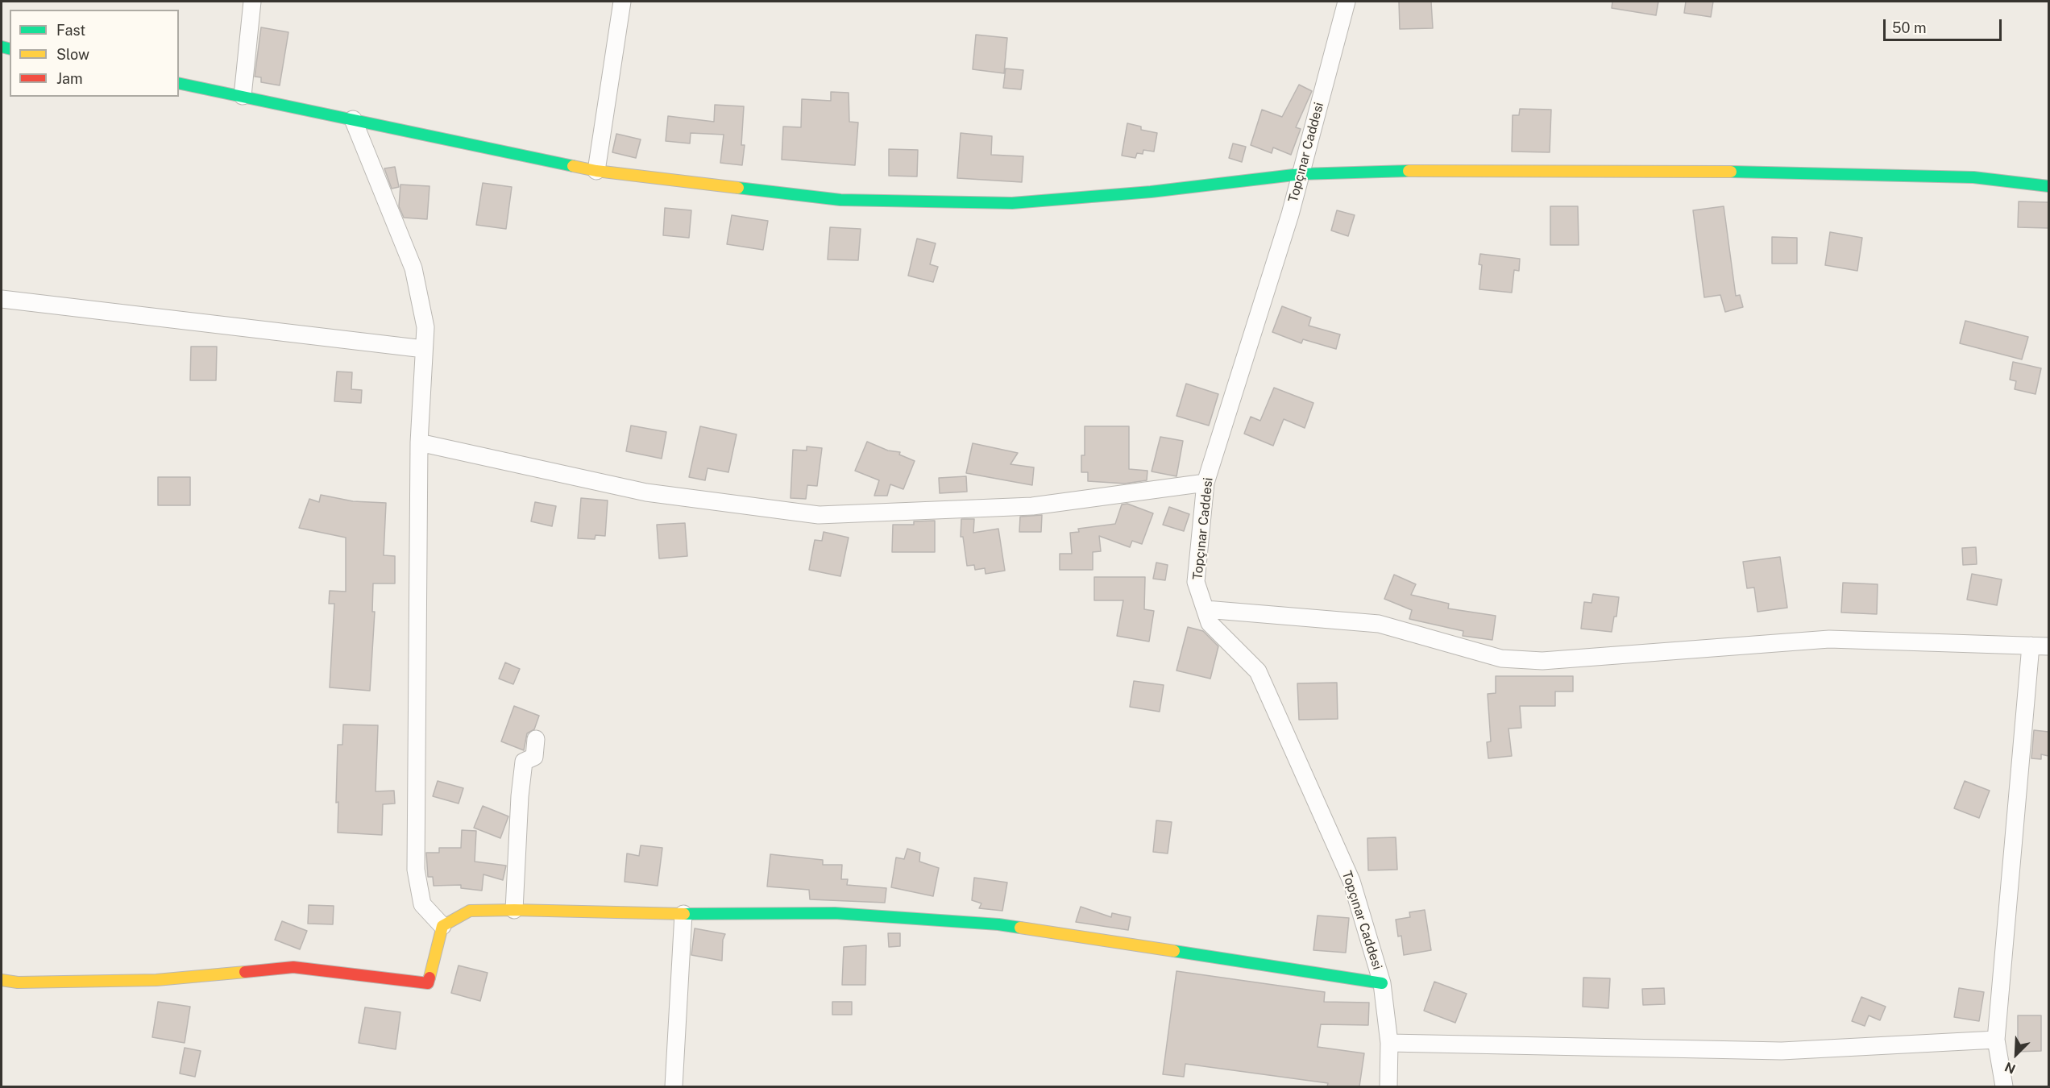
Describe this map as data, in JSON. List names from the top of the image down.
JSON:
{
  "streets": {
    "street": ["Topçınar Caddesi"]
  },
  "legend": ["Fast", "Slow", "Jam"],
  "scale_bar": "50 m",
  "north": "bottom left"
}
